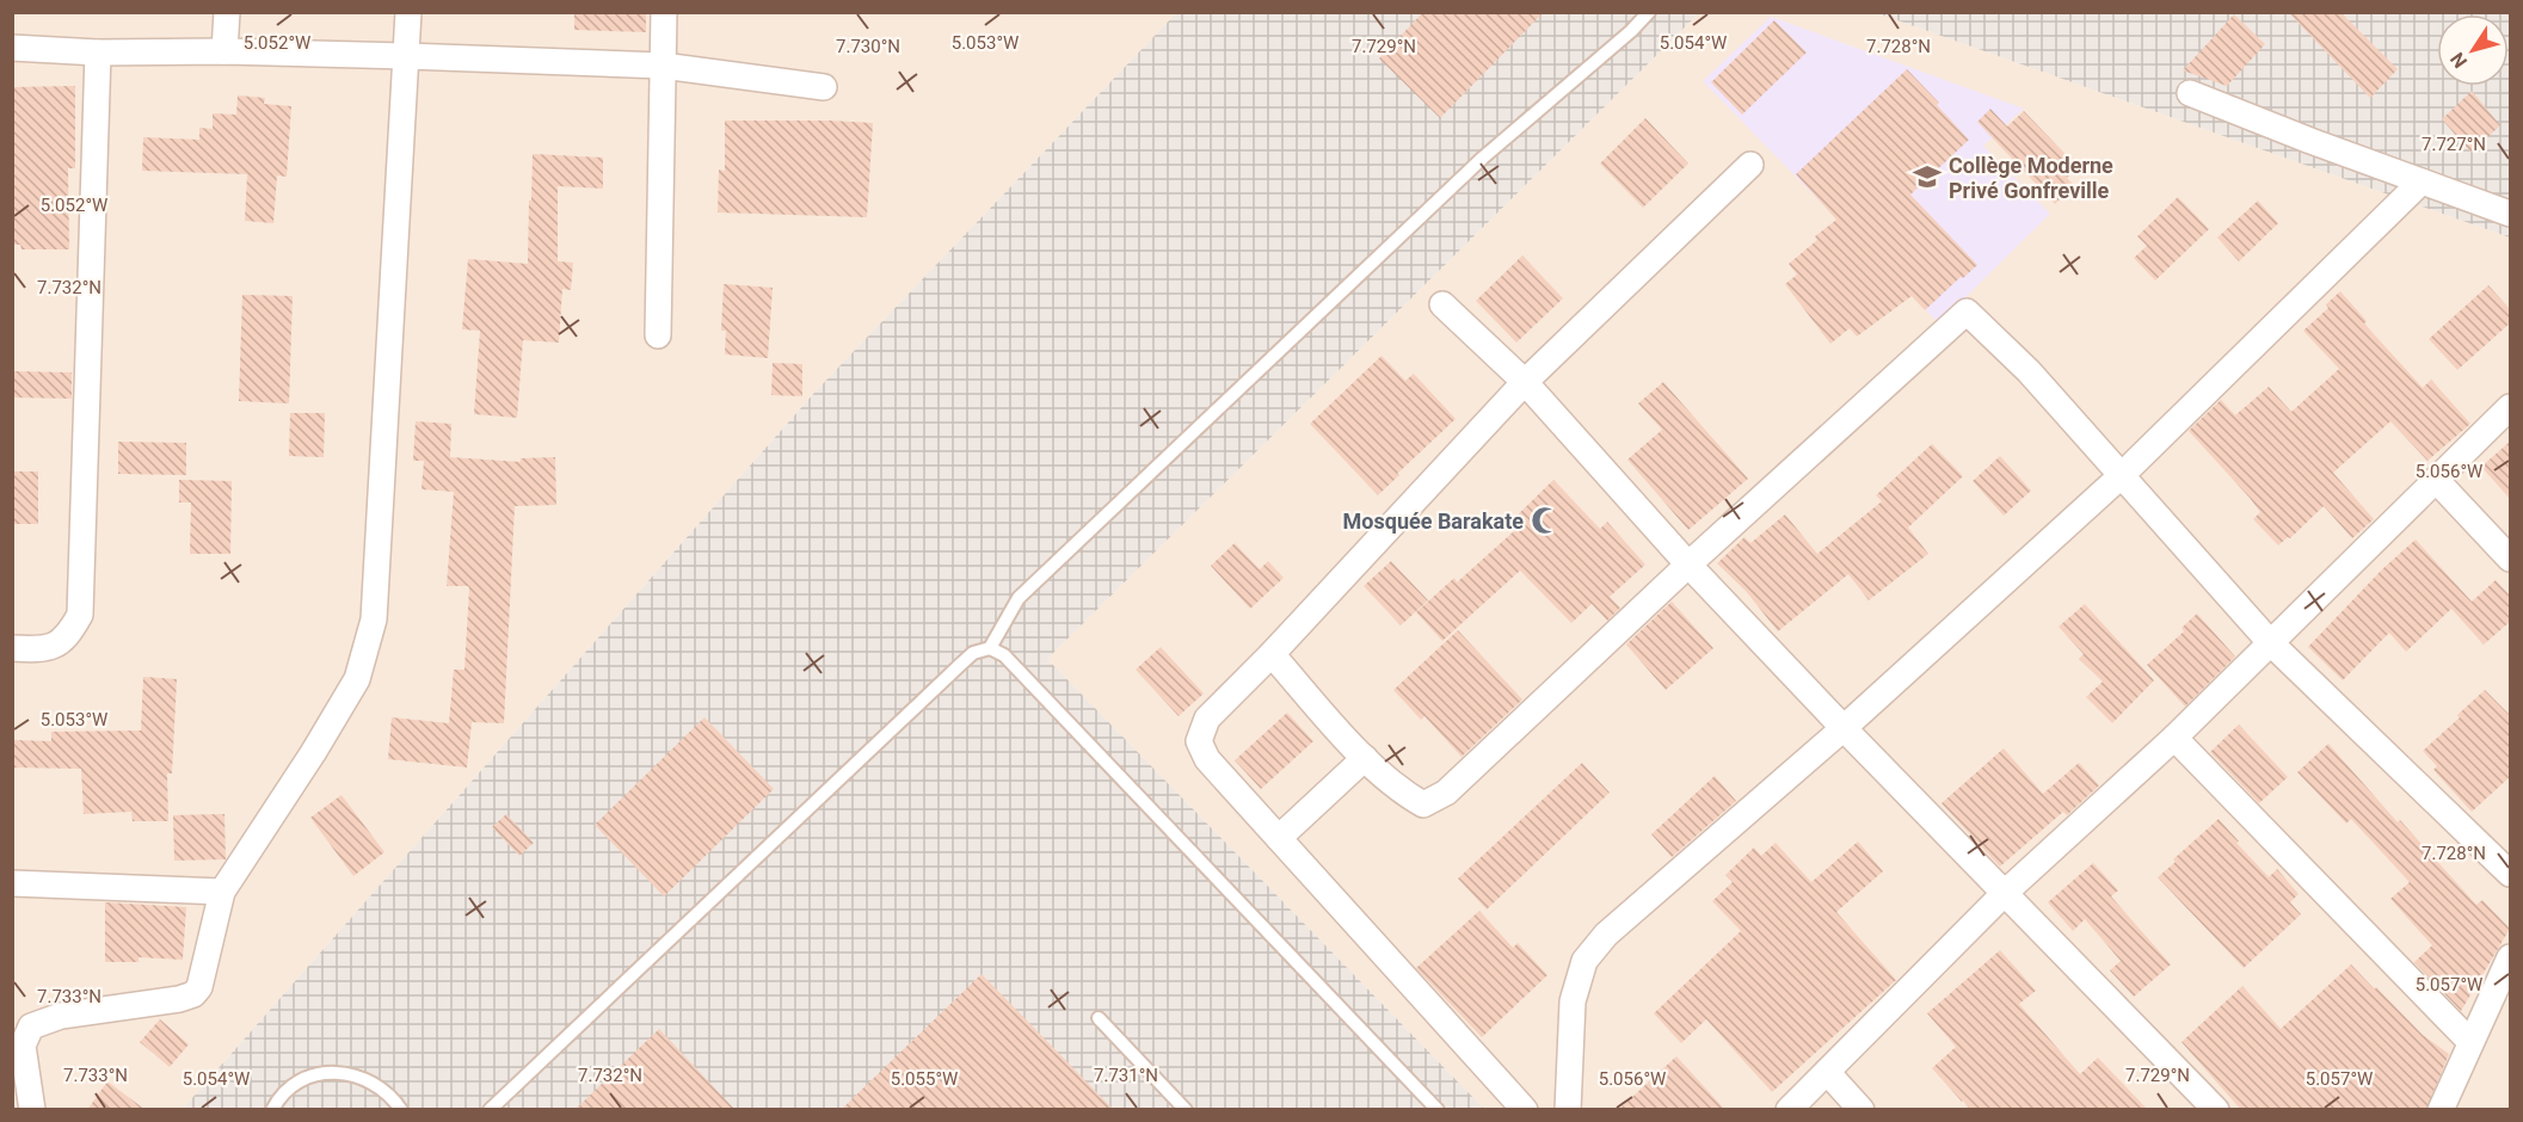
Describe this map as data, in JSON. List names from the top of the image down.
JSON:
{
  "places": {
    "school or university": ["Collège Moderne Privé Gonfreville"],
    "mosque": ["Mosquée Barakate"]
  },
  "north": "bottom left",
  "coordinates": [
    "5.052°W",
    "5.053°W",
    "5.054°W",
    "7.730°N",
    "7.729°N",
    "7.728°N",
    "7.727°N",
    "7.732°N",
    "5.056°W",
    "5.057°W",
    "7.733°N",
    "7.731°N",
    "5.055°W"
  ]
}
